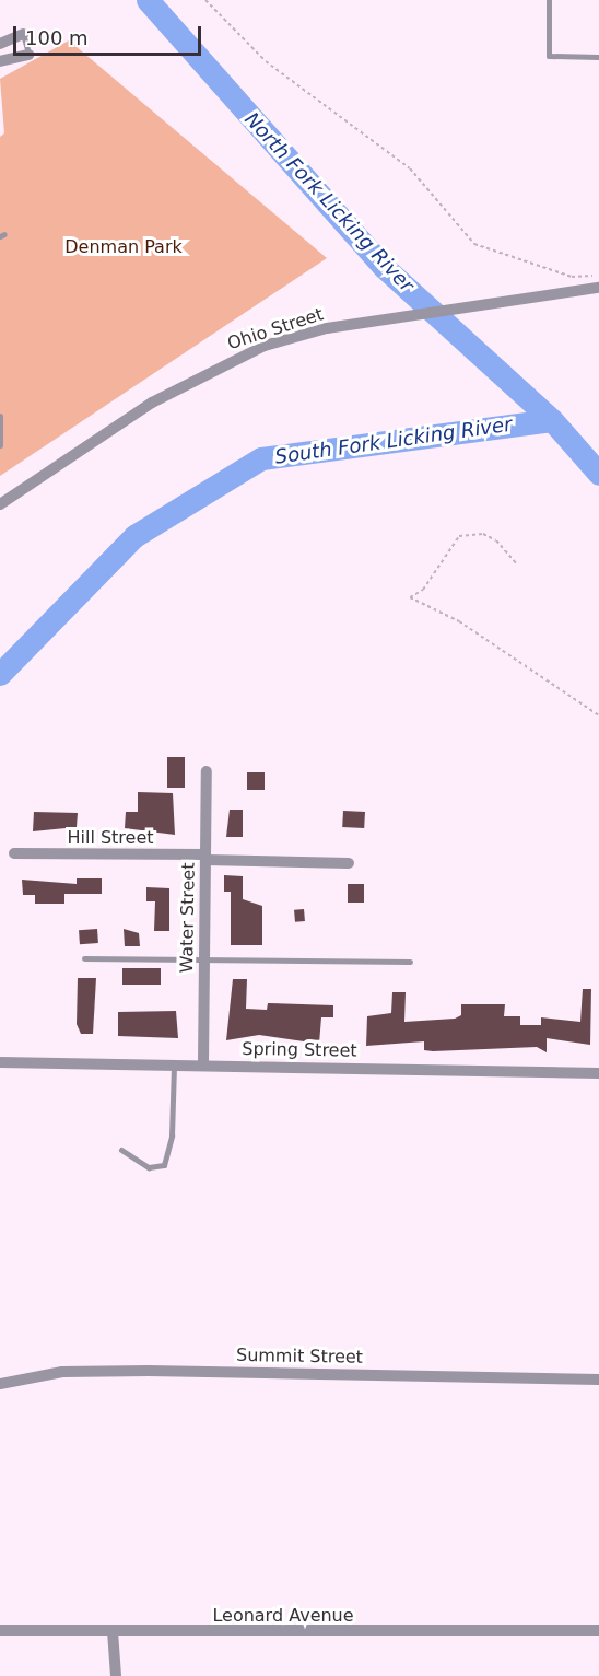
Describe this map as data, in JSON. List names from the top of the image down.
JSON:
{
  "streets": {
    "street": [
      "Ohio Street",
      "Hill Street",
      "Water Street",
      "Spring Street",
      "Summit Street",
      "Leonard Avenue"
    ]
  },
  "crossings": [
    ["Hill Street", "Water Street"],
    ["Water Street", "Spring Street"]
  ],
  "water": ["North Fork Licking River", "South Fork Licking River"],
  "parks": ["Denman Park"],
  "scale_bar": "100 m"
}
